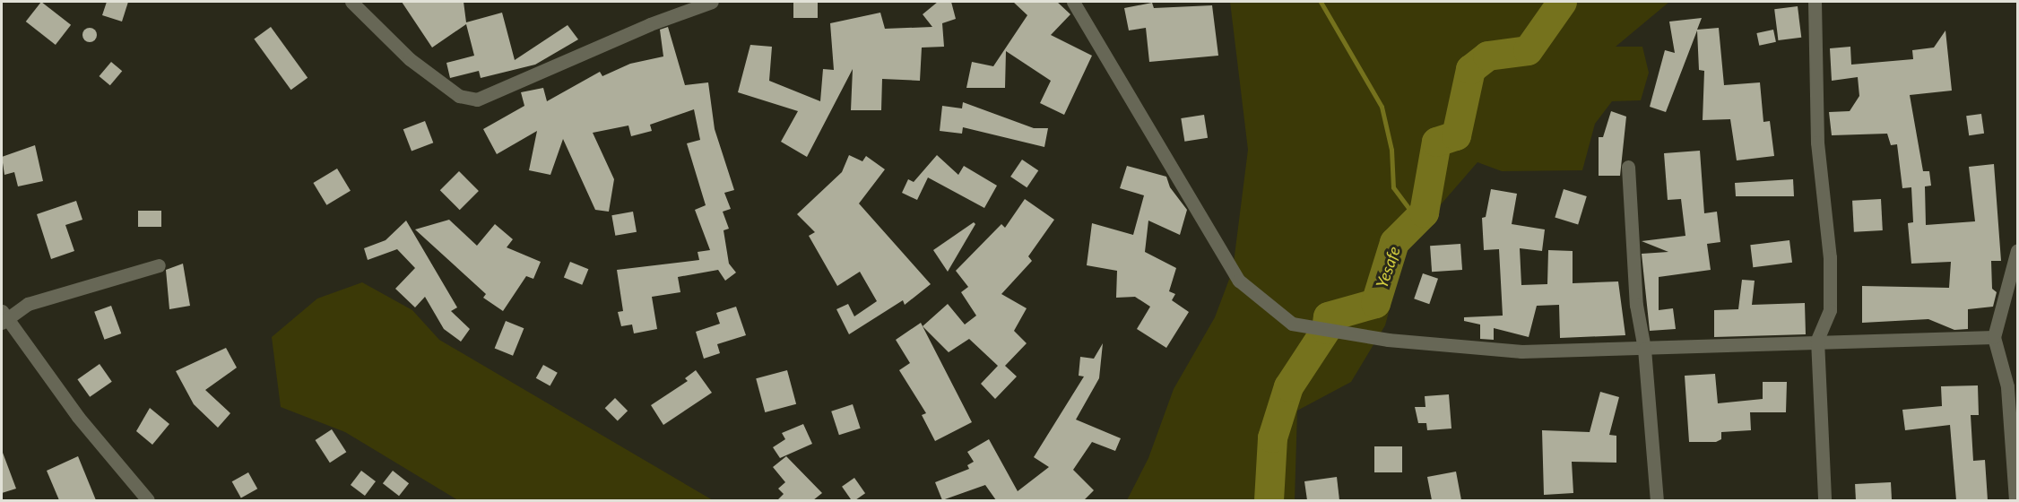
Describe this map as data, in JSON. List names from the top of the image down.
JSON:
{
  "water": ["Yesafe"]
}
